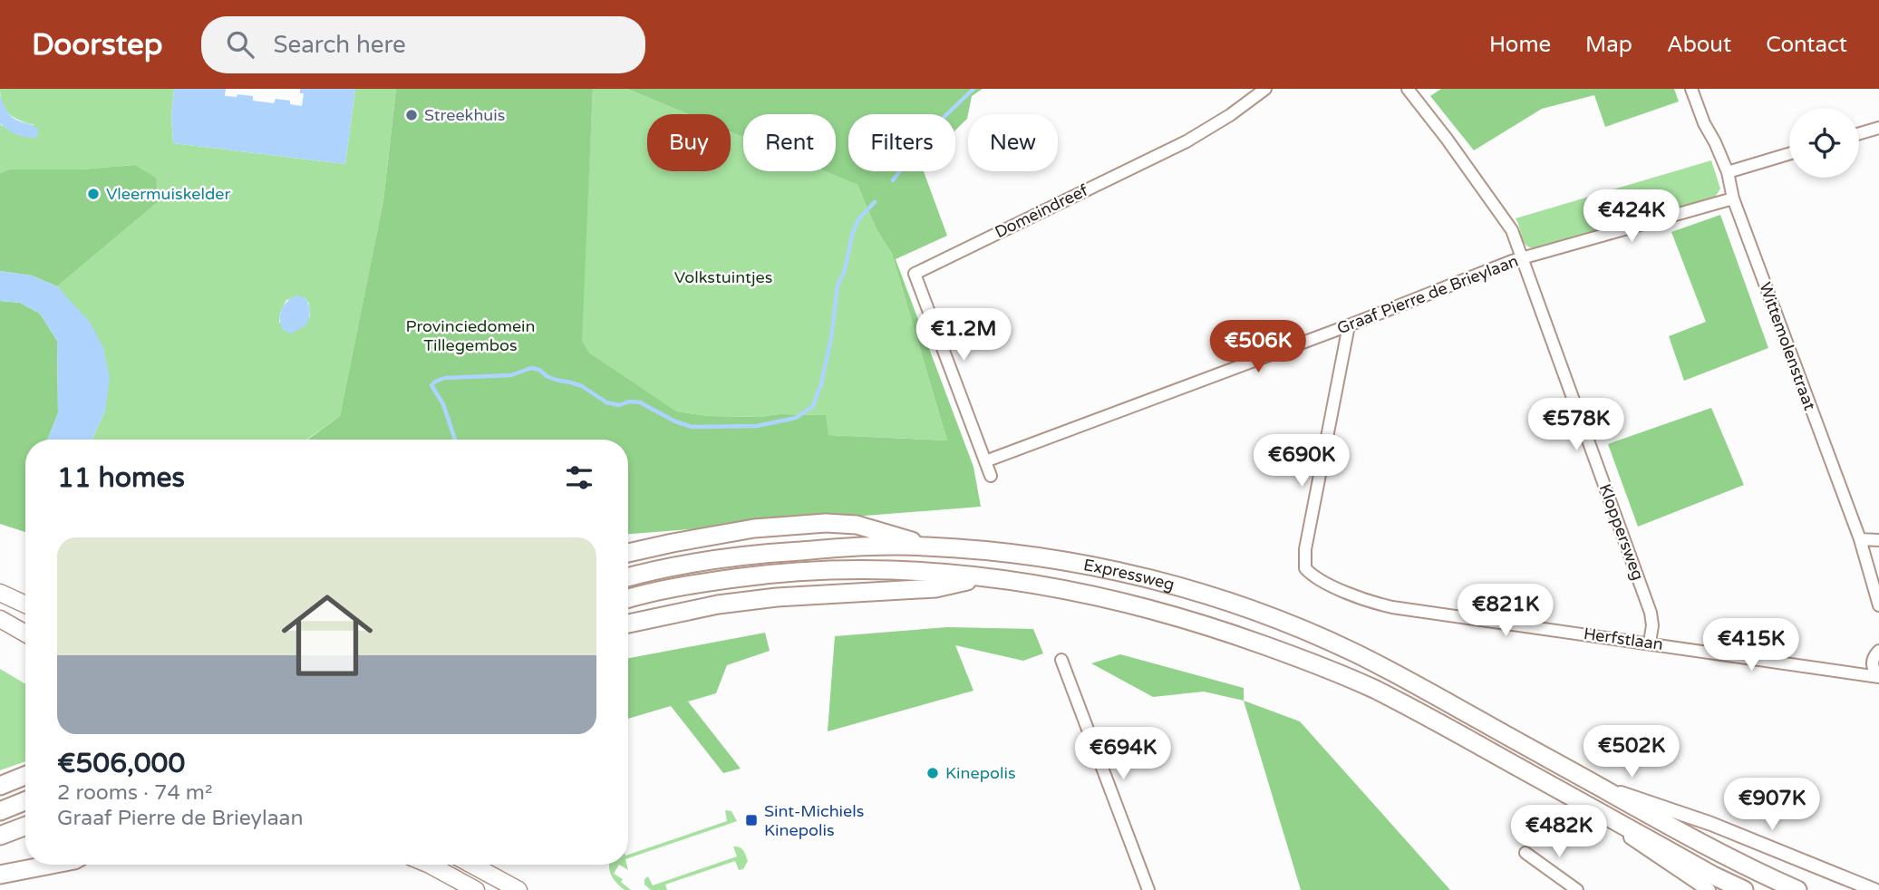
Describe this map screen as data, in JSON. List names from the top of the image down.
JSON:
{
  "streets": {
    "highway": ["Expressweg"],
    "street": [
      "Domeindreef",
      "Graaf Pierre de Brieylaan",
      "Wittemolenstraat",
      "Kloppersweg",
      "Herfstlaan"
    ]
  },
  "crossings": [
    ["Domeindreef", "Graaf Pierre de Brieylaan"],
    ["Graaf Pierre de Brieylaan", "Wittemolenstraat"],
    ["Graaf Pierre de Brieylaan", "Kloppersweg"],
    ["Graaf Pierre de Brieylaan", "Herfstlaan"],
    ["Kloppersweg", "Herfstlaan"]
  ],
  "parks": ["Volkstuintjes", "Provinciedomein Tillegembos"],
  "places": {
    "other": ["Streekhuis", "Vleermuiskelder", "Kinepolis"],
    "transit": ["Sint-Michiels Kinepolis"]
  },
  "page": {
    "header": "Doorstep",
    "search": "Search here",
    "nav": [
      "Home",
      "Map",
      "About",
      "Contact"
    ],
    "chip": [
      "Buy",
      "Rent",
      "Filters",
      "New"
    ],
    "price": [
      "€424K",
      "€1.2M",
      "€506K",
      "€578K",
      "€690K",
      "€821K",
      "€415K",
      "€502K",
      "€694K",
      "€907K",
      "€482K"
    ],
    "heading": "11 homes",
    "list": [
      {
        "name": "€506,000",
        "note": "2 rooms · 74 m² · Graaf Pierre de Brieylaan"
      }
    ]
  }
}
